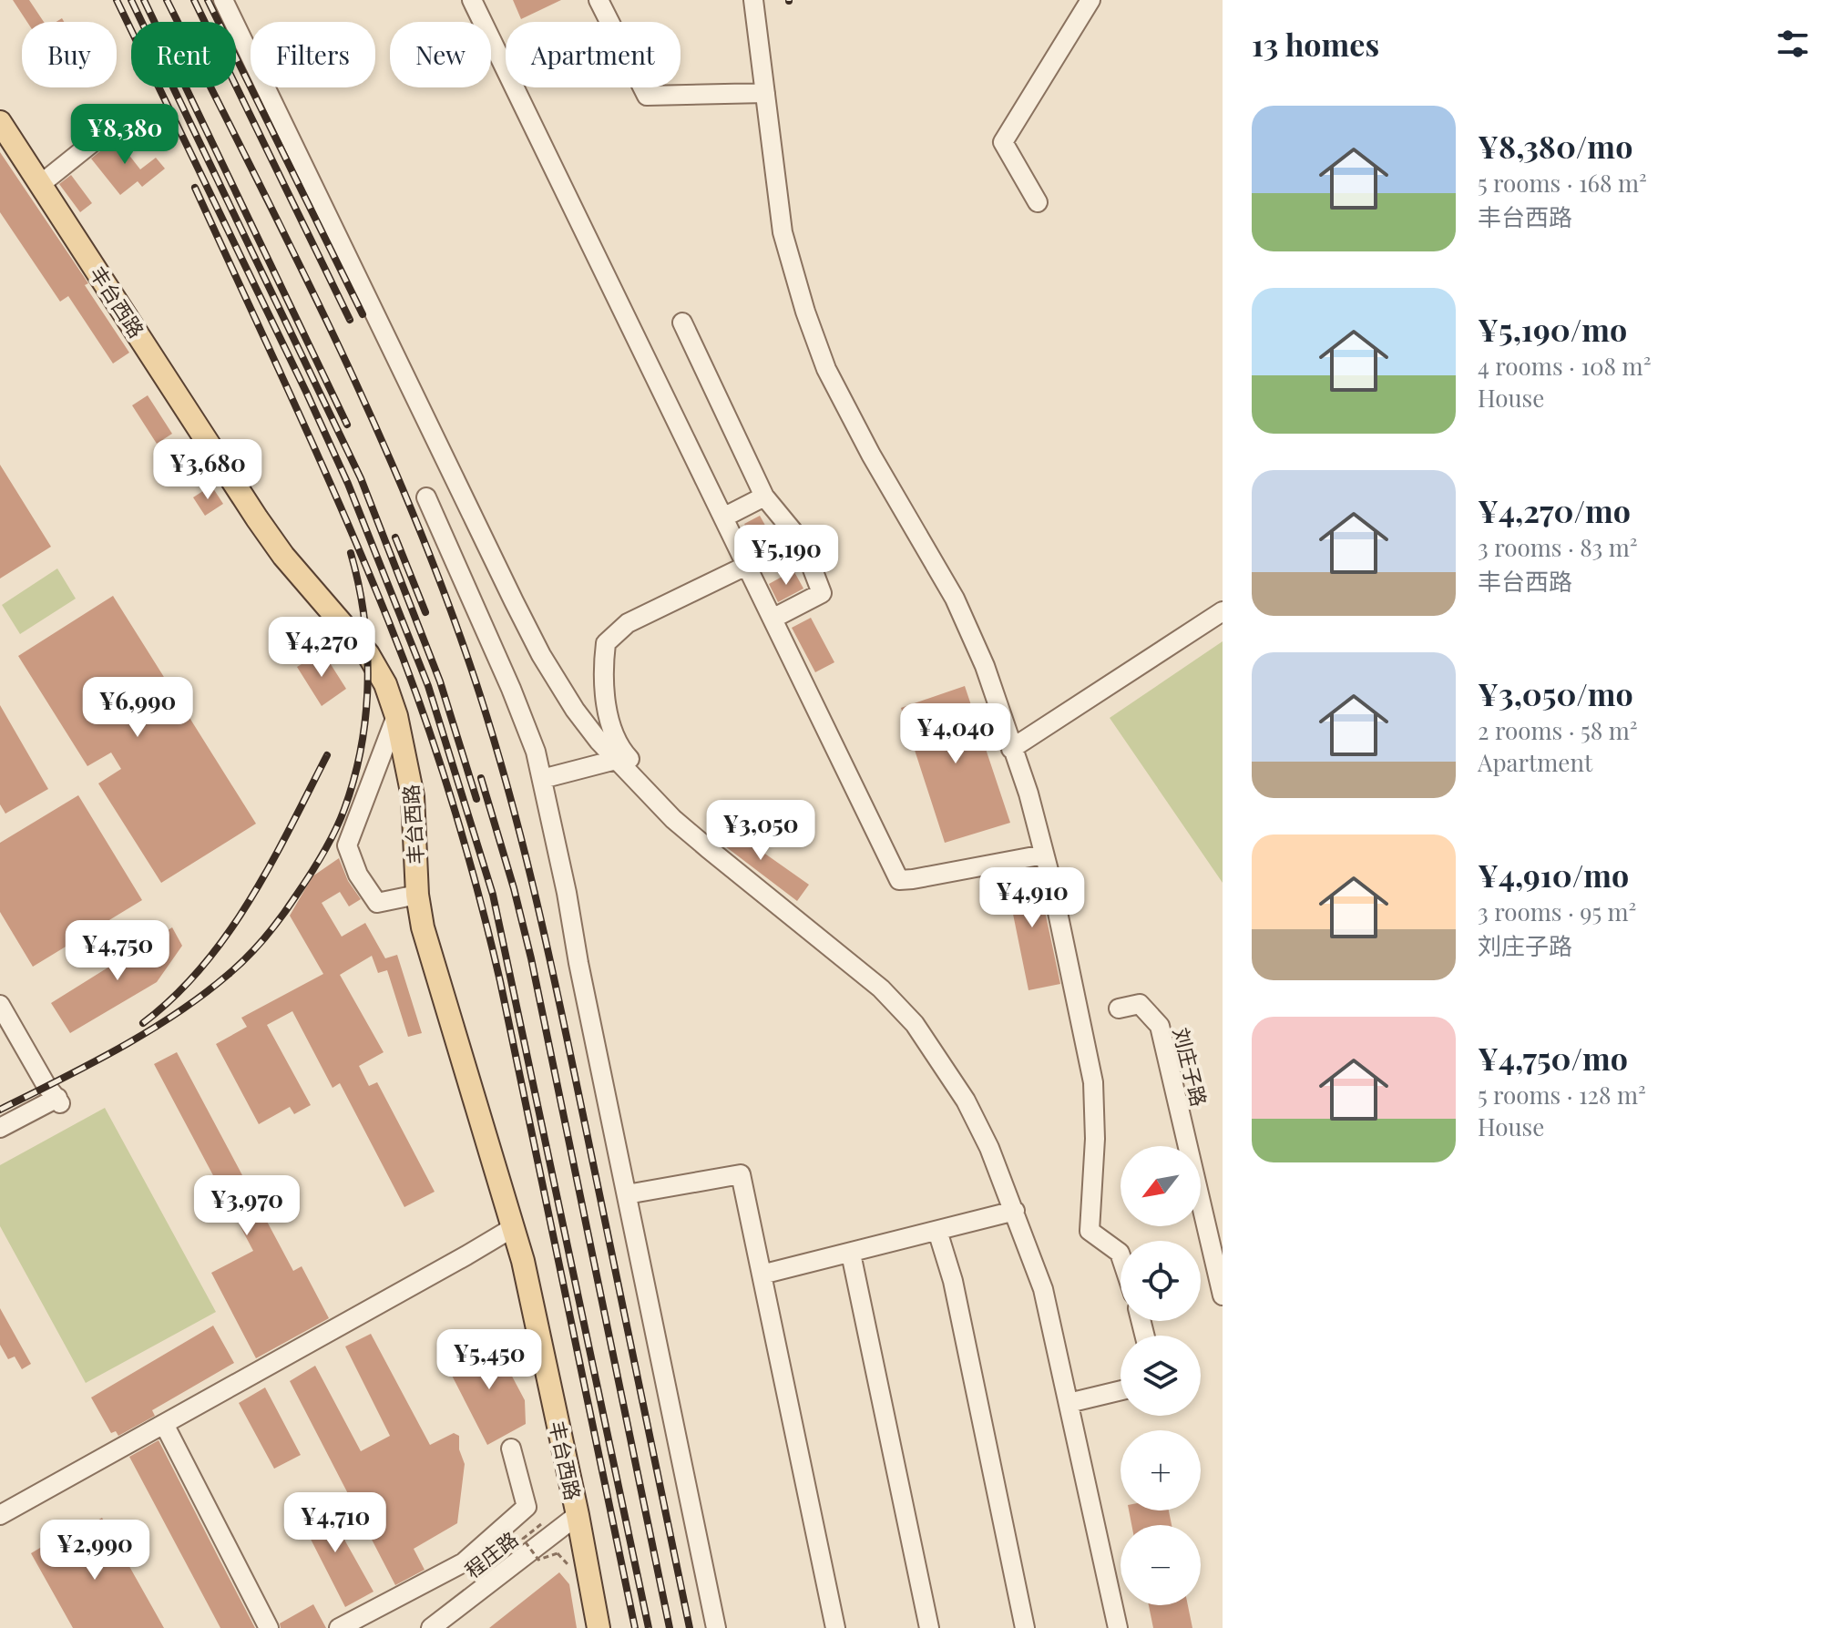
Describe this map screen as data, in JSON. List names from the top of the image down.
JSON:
{
  "streets": {
    "main road": ["丰台西路"],
    "street": ["刘庄子路", "程庄路"]
  },
  "crossings": [
    ["丰台西路", "程庄路"]
  ],
  "north": "bottom left",
  "page": {
    "heading": "13 homes",
    "chip": [
      "Buy",
      "Rent",
      "Filters",
      "New",
      "Apartment"
    ],
    "list": [
      {
        "name": "¥8,380/mo",
        "note": "5 rooms · 168 m² · 丰台西路"
      },
      {
        "name": "¥5,190/mo",
        "note": "4 rooms · 108 m² · House"
      },
      {
        "name": "¥4,270/mo",
        "note": "3 rooms · 83 m² · 丰台西路"
      },
      {
        "name": "¥3,050/mo",
        "note": "2 rooms · 58 m² · Apartment"
      },
      {
        "name": "¥4,910/mo",
        "note": "3 rooms · 95 m² · 刘庄子路"
      },
      {
        "name": "¥4,750/mo",
        "note": "5 rooms · 128 m² · House"
      }
    ],
    "price": [
      "¥8,380",
      "¥3,680",
      "¥5,190",
      "¥4,270",
      "¥6,990",
      "¥4,040",
      "¥3,050",
      "¥4,910",
      "¥4,750",
      "¥3,970",
      "¥5,450",
      "¥4,710",
      "¥2,990"
    ],
    "map_buttons": ["+", "−"]
  }
}
